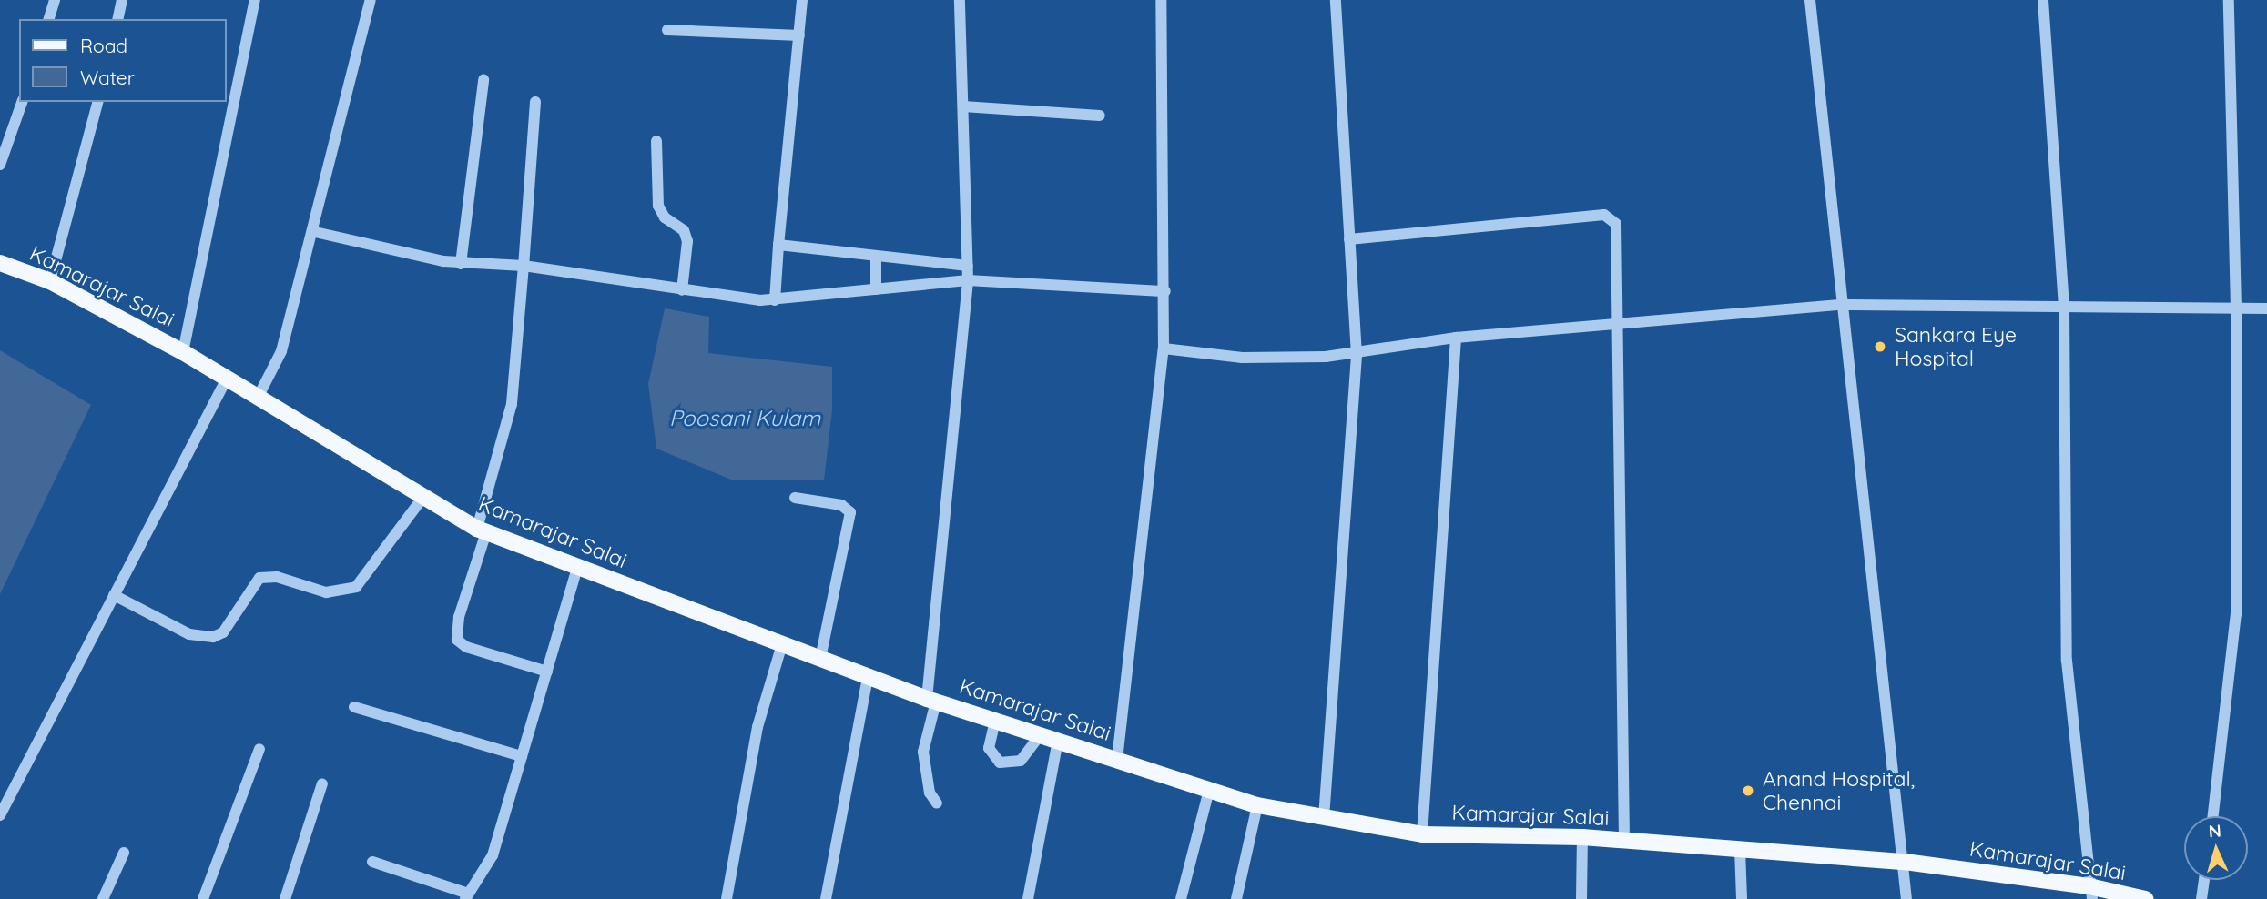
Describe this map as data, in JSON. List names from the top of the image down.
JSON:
{
  "streets": {
    "main road": ["Kamarajar Salai"]
  },
  "water": ["Poosani Kulam"],
  "places": ["Sankara Eye Hospital", "Anand Hospital, Chennai"],
  "legend": ["Road", "Water"],
  "north": "top"
}
